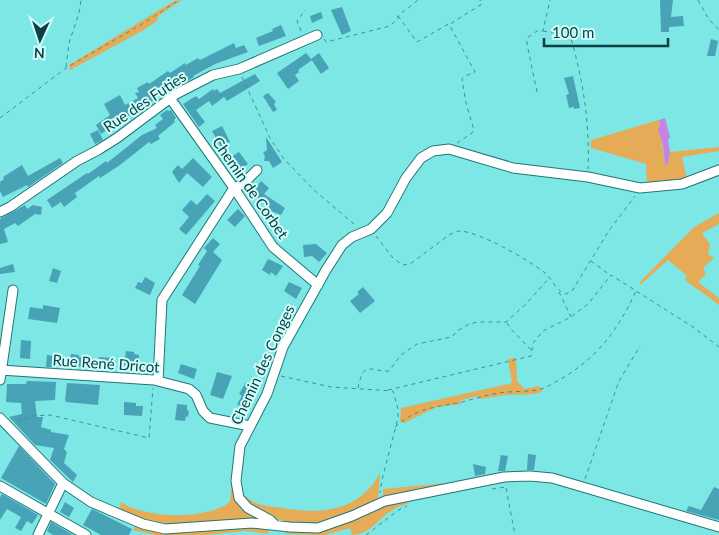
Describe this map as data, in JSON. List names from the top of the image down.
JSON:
{
  "streets": {
    "street": [
      "Rue des Futies",
      "Chemin de Corbet",
      "Rue René Dricot",
      "Chemin des Conges"
    ]
  },
  "crossings": [
    ["Rue des Futies", "Chemin de Corbet"],
    ["Chemin de Corbet", "Chemin des Conges"],
    ["Rue René Dricot", "Chemin des Conges"]
  ],
  "scale_bar": "100 m",
  "north": "bottom"
}
